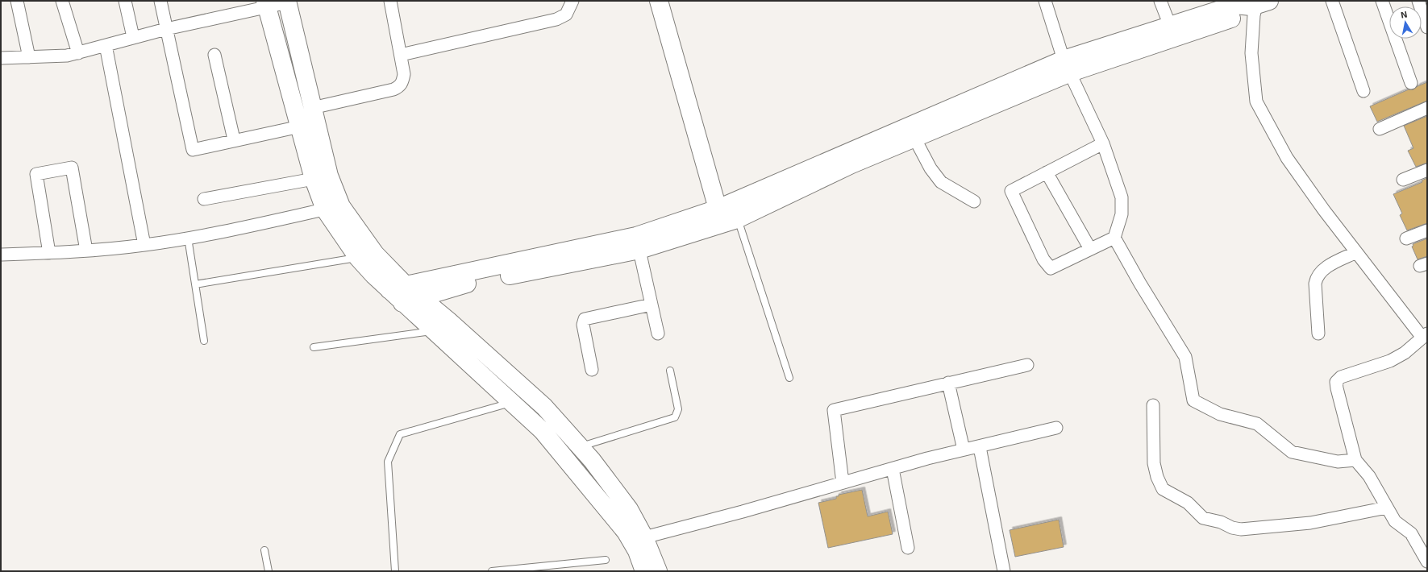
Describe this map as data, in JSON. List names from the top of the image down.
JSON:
{
  "north": "top"
}
